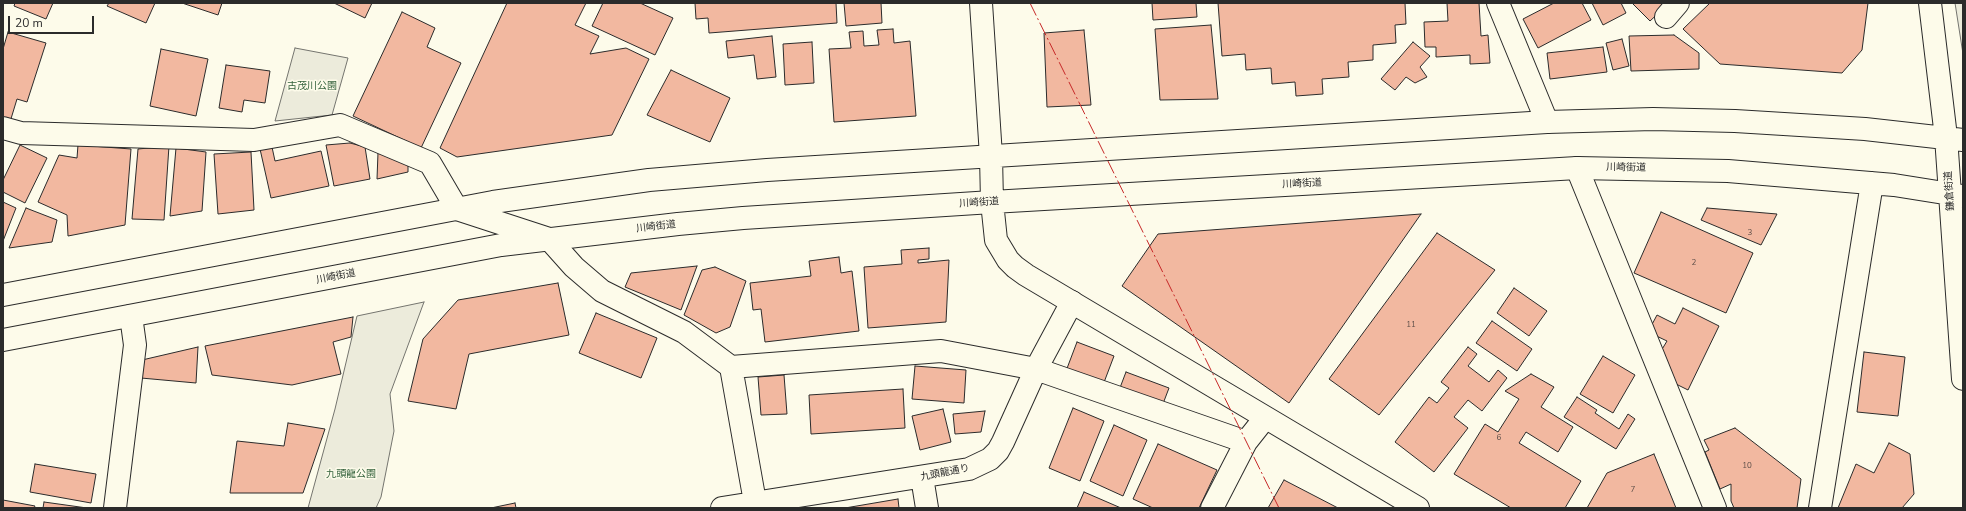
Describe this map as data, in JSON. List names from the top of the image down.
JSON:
{
  "streets": {
    "main road": ["川崎街道", "鎌倉街道", "九頭龍通り"]
  },
  "crossings": [
    ["川崎街道", "鎌倉街道"]
  ],
  "parks": ["古茂川公園", "九頭龍公園"],
  "house_numbers": [
    "3",
    "2",
    "11",
    "6",
    "10",
    "7"
  ],
  "scale_bar": "20 m"
}
